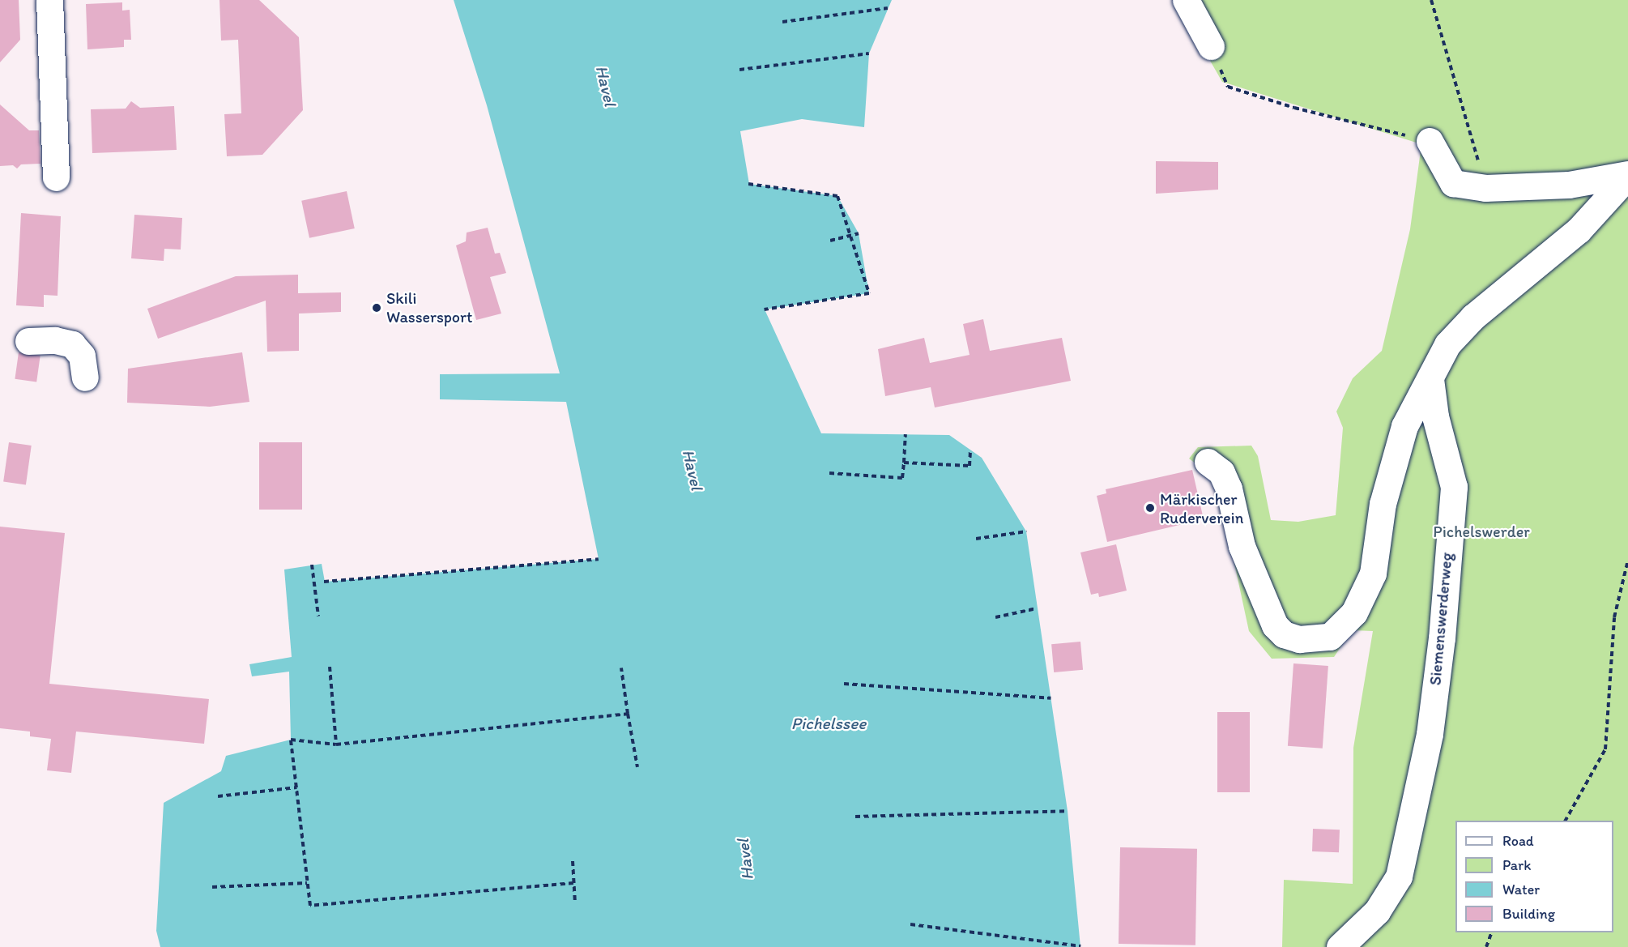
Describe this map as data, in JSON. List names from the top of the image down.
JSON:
{
  "streets": {
    "street": ["Siemenswerderweg"]
  },
  "water": ["Havel", "Pichelssee"],
  "parks": ["Pichelswerder"],
  "places": ["Skili Wassersport", "Märkischer Ruderverein"],
  "legend": [
    "Road",
    "Park",
    "Water",
    "Building"
  ]
}
